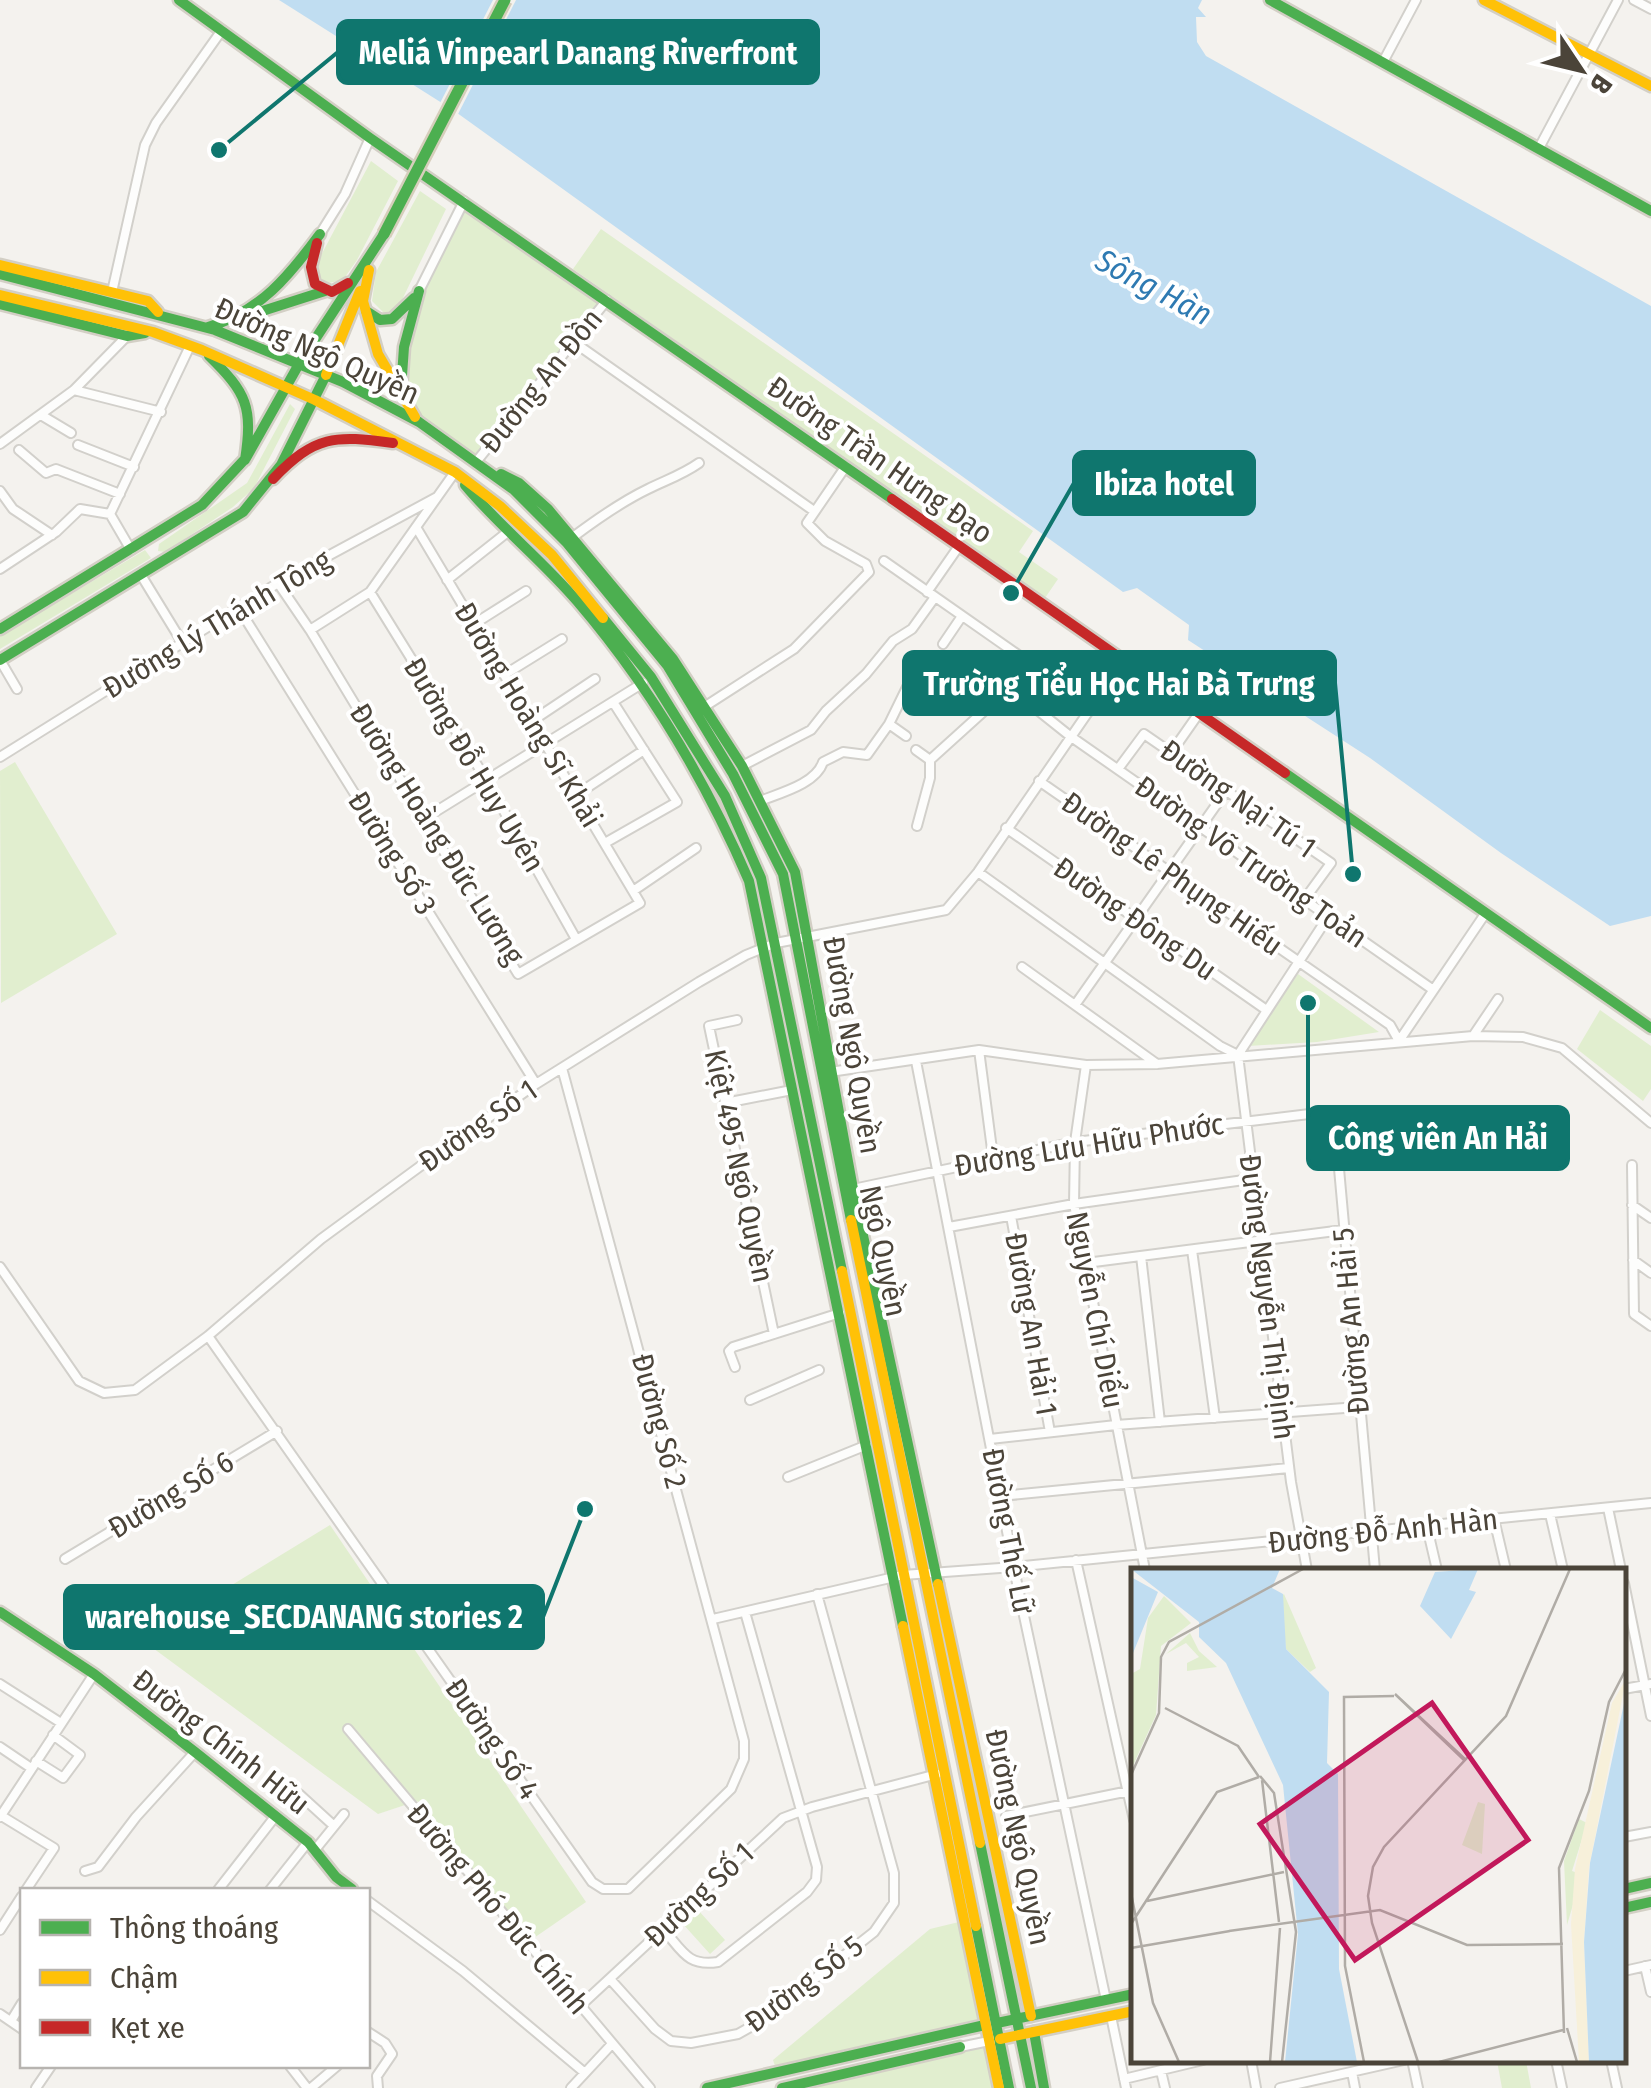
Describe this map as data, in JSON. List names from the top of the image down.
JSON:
{
  "streets": {
    "main road": [
      "Đường Ngô Quyền",
      "Đường Trần Hưng Đạo",
      "Ngô Quyền",
      "Đường Chính Hữu"
    ],
    "street": [
      "Đường An Đồn",
      "Đường Lý Thánh Tông",
      "Đường Hoàng Sĩ Khải",
      "Đường Đỗ Huy Uyên",
      "Đường Nại Tú 1",
      "Đường Hoàng Đức Lương",
      "Đường Số 3",
      "Đường Võ Trường Toản",
      "Đường Lê Phụng Hiếu",
      "Đường Đông Du",
      "Đường Số 1",
      "Đường Lưu Hữu Phước",
      "Kiệt 495 Ngô Quyền",
      "Đường Nguyễn Thị Định",
      "Nguyễn Chí Diểu",
      "Đường An Hải 5",
      "Đường An Hải 1",
      "Đường Số 2",
      "Đường Số 6",
      "Đường Thế Lữ",
      "Đường Đỗ Anh Hàn",
      "Đường Số 4",
      "Đường Phó Đức Chính",
      "Đường Số 5"
    ]
  },
  "crossings": [
    ["Đường Ngô Quyền", "Đường An Đồn"],
    ["Đường Ngô Quyền", "Đường Số 1"],
    ["Đường Ngô Quyền", "Đường Lưu Hữu Phước"],
    ["Đường Ngô Quyền", "Ngô Quyền"],
    ["Đường Ngô Quyền", "Đường Đỗ Anh Hàn"],
    ["Đường An Đồn", "Đường Trần Hưng Đạo"],
    ["Đường An Đồn", "Ngô Quyền"],
    ["Đường Trần Hưng Đạo", "Đường Số 1"],
    ["Đường Lý Thánh Tông", "Đường Hoàng Đức Lương"],
    ["Đường Hoàng Sĩ Khải", "Đường Hoàng Đức Lương"],
    ["Đường Đỗ Huy Uyên", "Đường Hoàng Đức Lương"],
    ["Đường Nại Tú 1", "Đường Võ Trường Toản"],
    ["Đường Số 3", "Đường Số 1"],
    ["Đường Võ Trường Toản", "Đường Số 1"],
    ["Đường Lê Phụng Hiếu", "Đường Số 1"],
    ["Đường Đông Du", "Đường Số 1"],
    ["Đường Số 1", "Ngô Quyền"],
    ["Đường Số 1", "Đường Số 2"],
    ["Đường Số 1", "Đường Số 4"],
    ["Đường Số 1", "Đường Phó Đức Chính"],
    ["Đường Số 1", "Đường Số 5"],
    ["Đường Lưu Hữu Phước", "Đường Nguyễn Thị Định"],
    ["Đường Lưu Hữu Phước", "Nguyễn Chí Diểu"],
    ["Đường Lưu Hữu Phước", "Đường An Hải 5"],
    ["Đường Lưu Hữu Phước", "Đường Thế Lữ"],
    ["Ngô Quyền", "Đường Đỗ Anh Hàn"],
    ["Đường Nguyễn Thị Định", "Đường Đỗ Anh Hàn"],
    ["Nguyễn Chí Diểu", "Đường Đỗ Anh Hàn"],
    ["Đường An Hải 5", "Đường Đỗ Anh Hàn"],
    ["Đường Số 2", "Đường Đỗ Anh Hàn"],
    ["Đường Số 2", "Đường Số 4"],
    ["Đường Số 6", "Đường Số 4"],
    ["Đường Thế Lữ", "Đường Đỗ Anh Hàn"]
  ],
  "water": ["Sông Hàn"],
  "places": [
    "Meliá Vinpearl Danang Riverfront",
    "Ibiza hotel",
    "Trường Tiểu Học Hai Bà Trưng",
    "Công viên An Hải",
    "warehouse_SECDANANG stories 2"
  ],
  "legend": ["Thông thoáng", "Chậm", "Kẹt xe"],
  "north": "bottom right"
}
